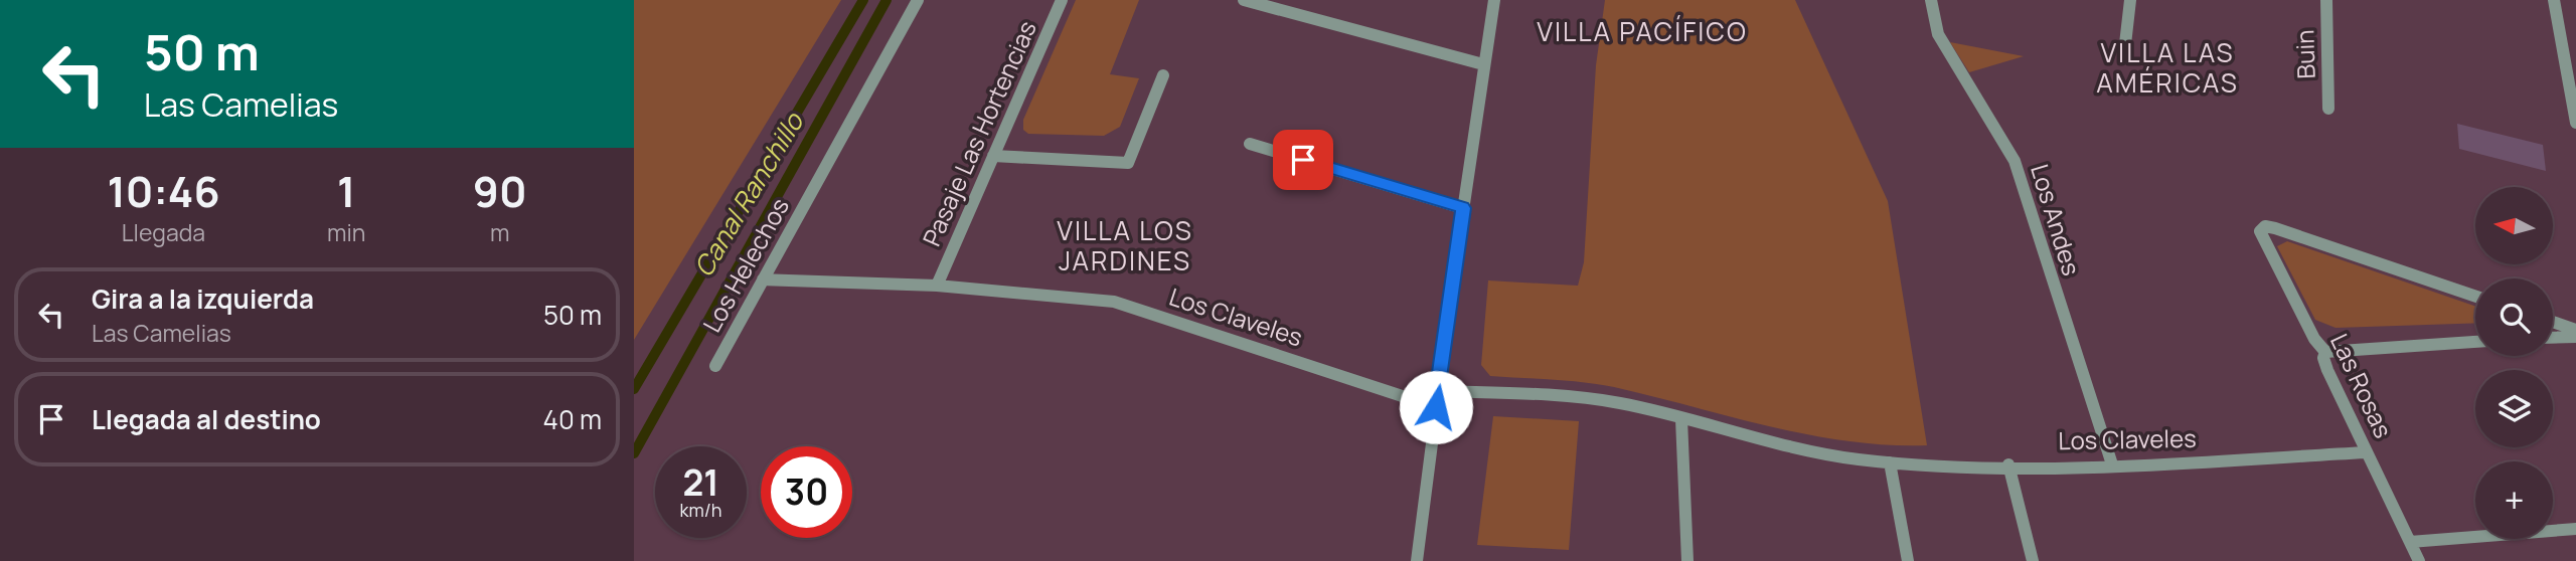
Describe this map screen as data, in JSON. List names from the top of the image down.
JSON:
{
  "streets": {
    "street": [
      "Buin",
      "Pasaje Las Hortencias",
      "Los Andes",
      "Los Helechos",
      "Los Claveles",
      "Las Rosas"
    ]
  },
  "crossings": [
    ["Pasaje Las Hortencias", "Los Claveles"],
    ["Los Andes", "Los Claveles"],
    ["Los Helechos", "Los Claveles"],
    ["Los Claveles", "Las Rosas"]
  ],
  "districts": ["VILLA PACÍFICO", "VILLA LAS AMÉRICAS", "VILLA LOS JARDINES"],
  "water": ["Canal Ranchillo"],
  "north": "left",
  "page": {
    "turn": ["50 m", "Las Camelias"],
    "eta": [
      "10:46",
      "Llegada",
      "1",
      "min",
      "90",
      "m"
    ],
    "map_buttons": "+",
    "list": [
      {
        "name": "Gira a la izquierda",
        "note": "Las Camelias",
        "value": "50 m"
      },
      {
        "name": "Llegada al destino",
        "value": "40 m"
      }
    ],
    "speed": "21 km/h",
    "limit": "30"
  }
}
